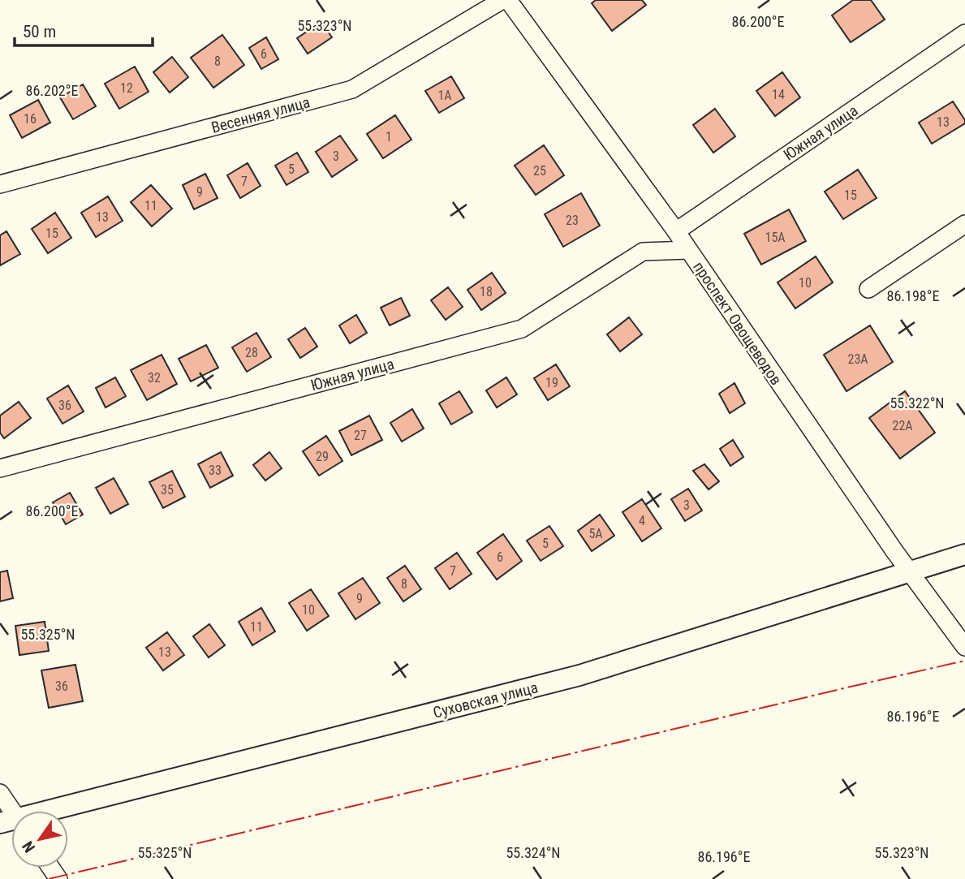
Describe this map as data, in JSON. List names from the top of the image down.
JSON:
{
  "streets": {
    "street": [
      "Весенняя улица",
      "Южная улица",
      "проспект Овощеводов",
      "Суховская улица"
    ]
  },
  "crossings": [
    ["Южная улица", "проспект Овощеводов"],
    ["проспект Овощеводов", "Суховская улица"]
  ],
  "house_numbers": [
    "6",
    "8",
    "12",
    "14",
    "1А",
    "16",
    "13",
    "1",
    "3",
    "5",
    "25",
    "7",
    "9",
    "15",
    "11",
    "13",
    "23",
    "15",
    "15А",
    "10",
    "18",
    "28",
    "23А",
    "32",
    "19",
    "36",
    "22А",
    "27",
    "29",
    "33",
    "35",
    "3",
    "4",
    "5А",
    "5",
    "6",
    "7",
    "8",
    "9",
    "10",
    "11",
    "13",
    "36"
  ],
  "scale_bar": "50 m",
  "north": "bottom left",
  "coordinates": [
    "86.200°E",
    "55.323°N",
    "86.202°E",
    "86.198°E",
    "55.322°N",
    "55.325°N",
    "86.196°E",
    "55.324°N"
  ]
}
